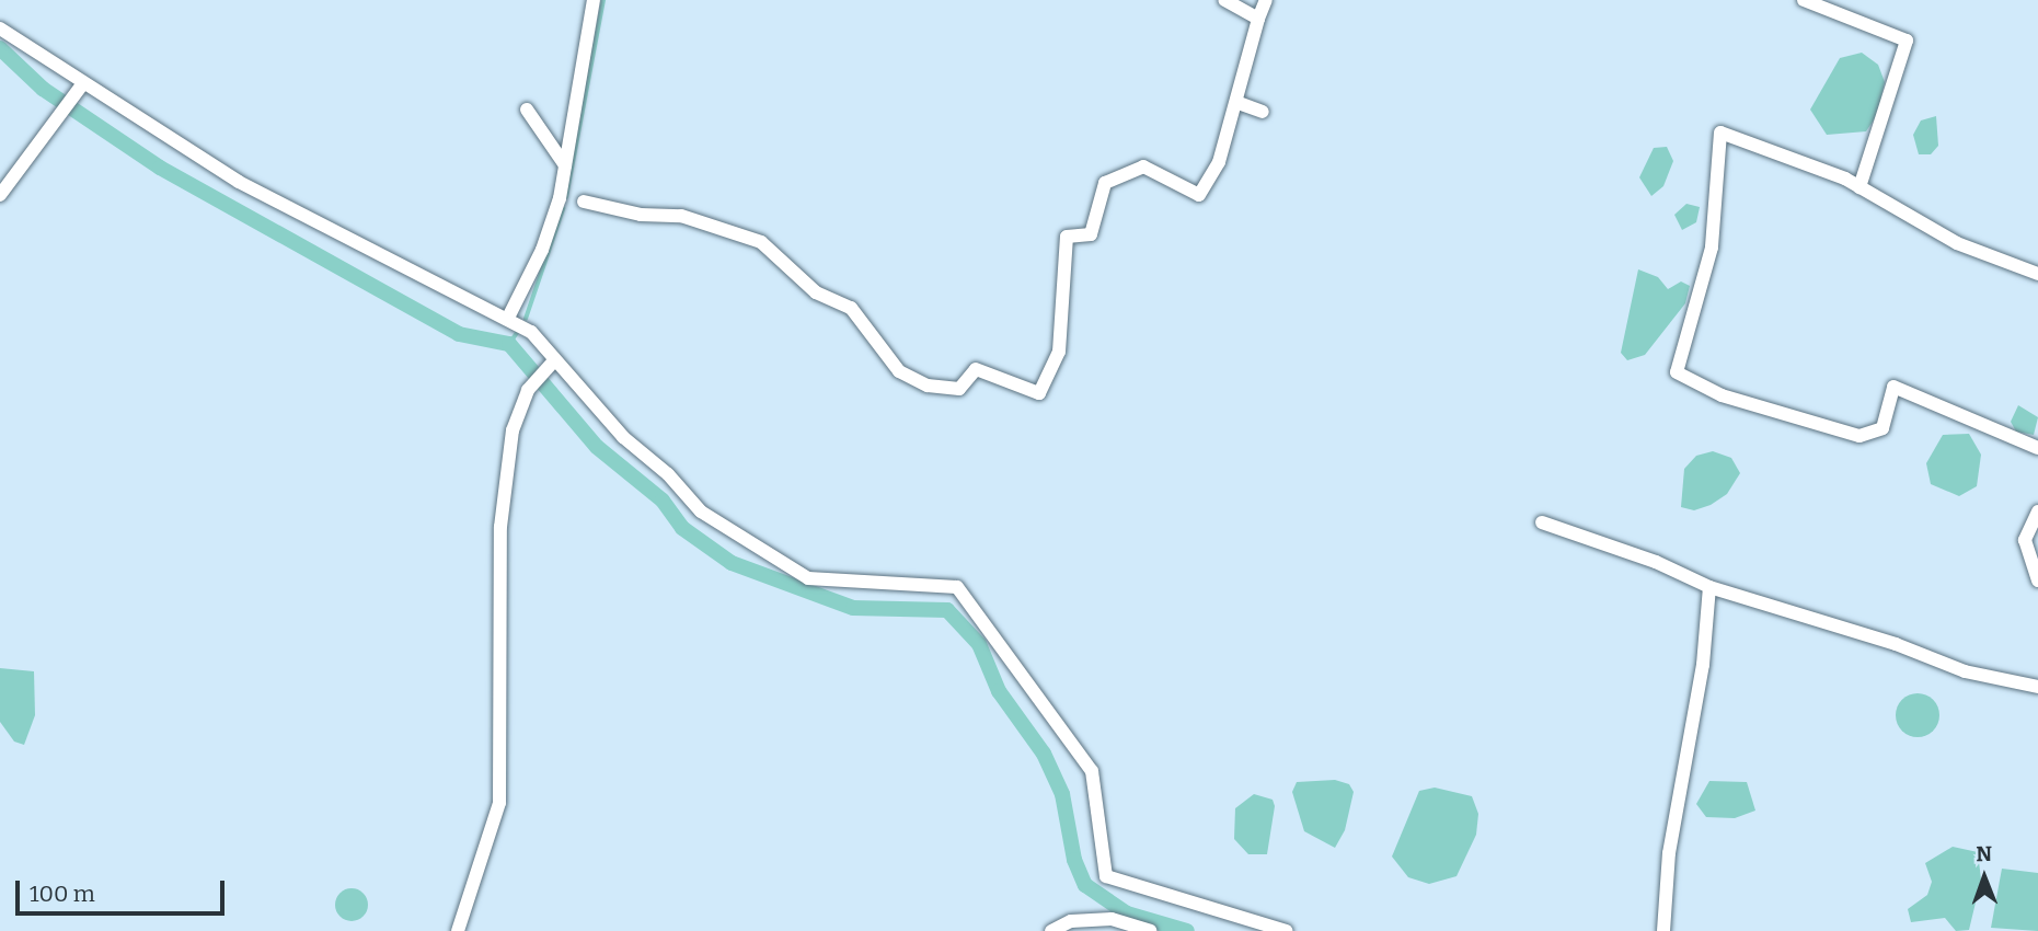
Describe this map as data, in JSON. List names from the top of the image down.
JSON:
{
  "scale_bar": "100 m",
  "north": "top"
}
